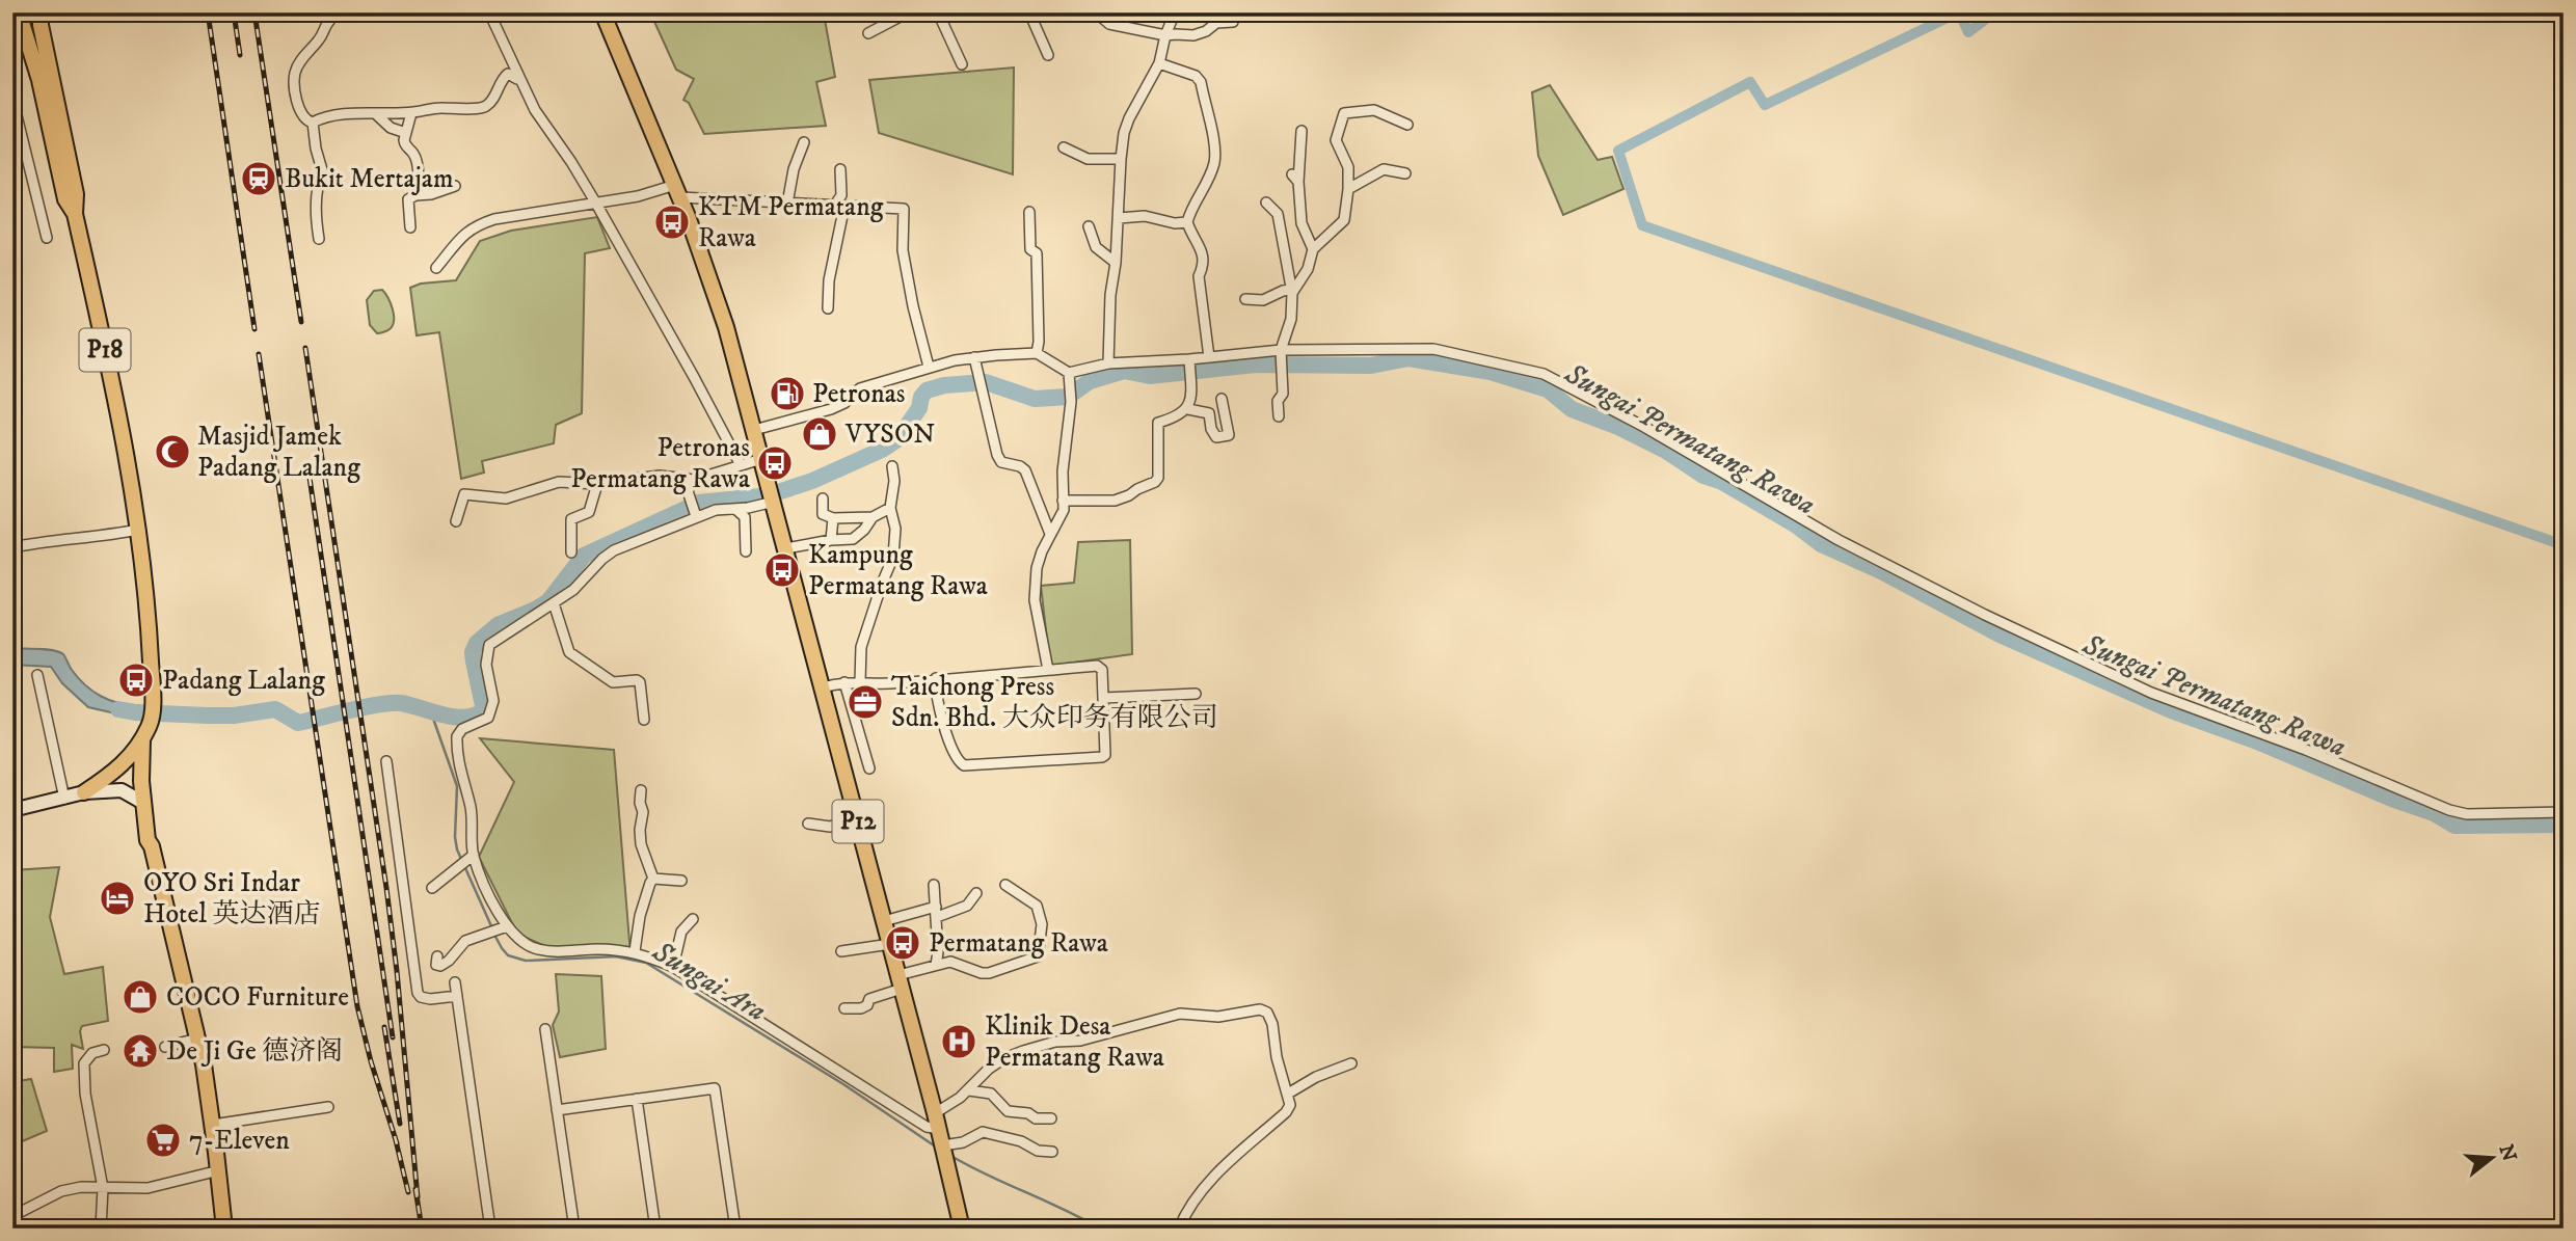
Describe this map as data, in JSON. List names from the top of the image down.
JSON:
{
  "streets": {
    "main road": ["P18", "P12"]
  },
  "water": ["Sungai Permatang Rawa", "Sungai Ara"],
  "places": {
    "station": ["Bukit Mertajam"],
    "bus stop": [
      "KTM Permatang Rawa",
      "Petronas Permatang Rawa",
      "Kampung Permatang Rawa",
      "Padang Lalang",
      "Permatang Rawa"
    ],
    "fuel station": ["Petronas"],
    "shop": ["VYSON", "COCO Furniture"],
    "mosque": ["Masjid Jamek Padang Lalang"],
    "office": ["Taichong Press Sdn. Bhd. 大众印务有限公司"],
    "hotel": ["OYO Sri Indar Hotel 英达酒店"],
    "hospital": ["Klinik Desa Permatang Rawa"],
    "temple": ["De Ji Ge 德济阁"],
    "supermarket": ["7-Eleven"]
  },
  "north": "right"
}
